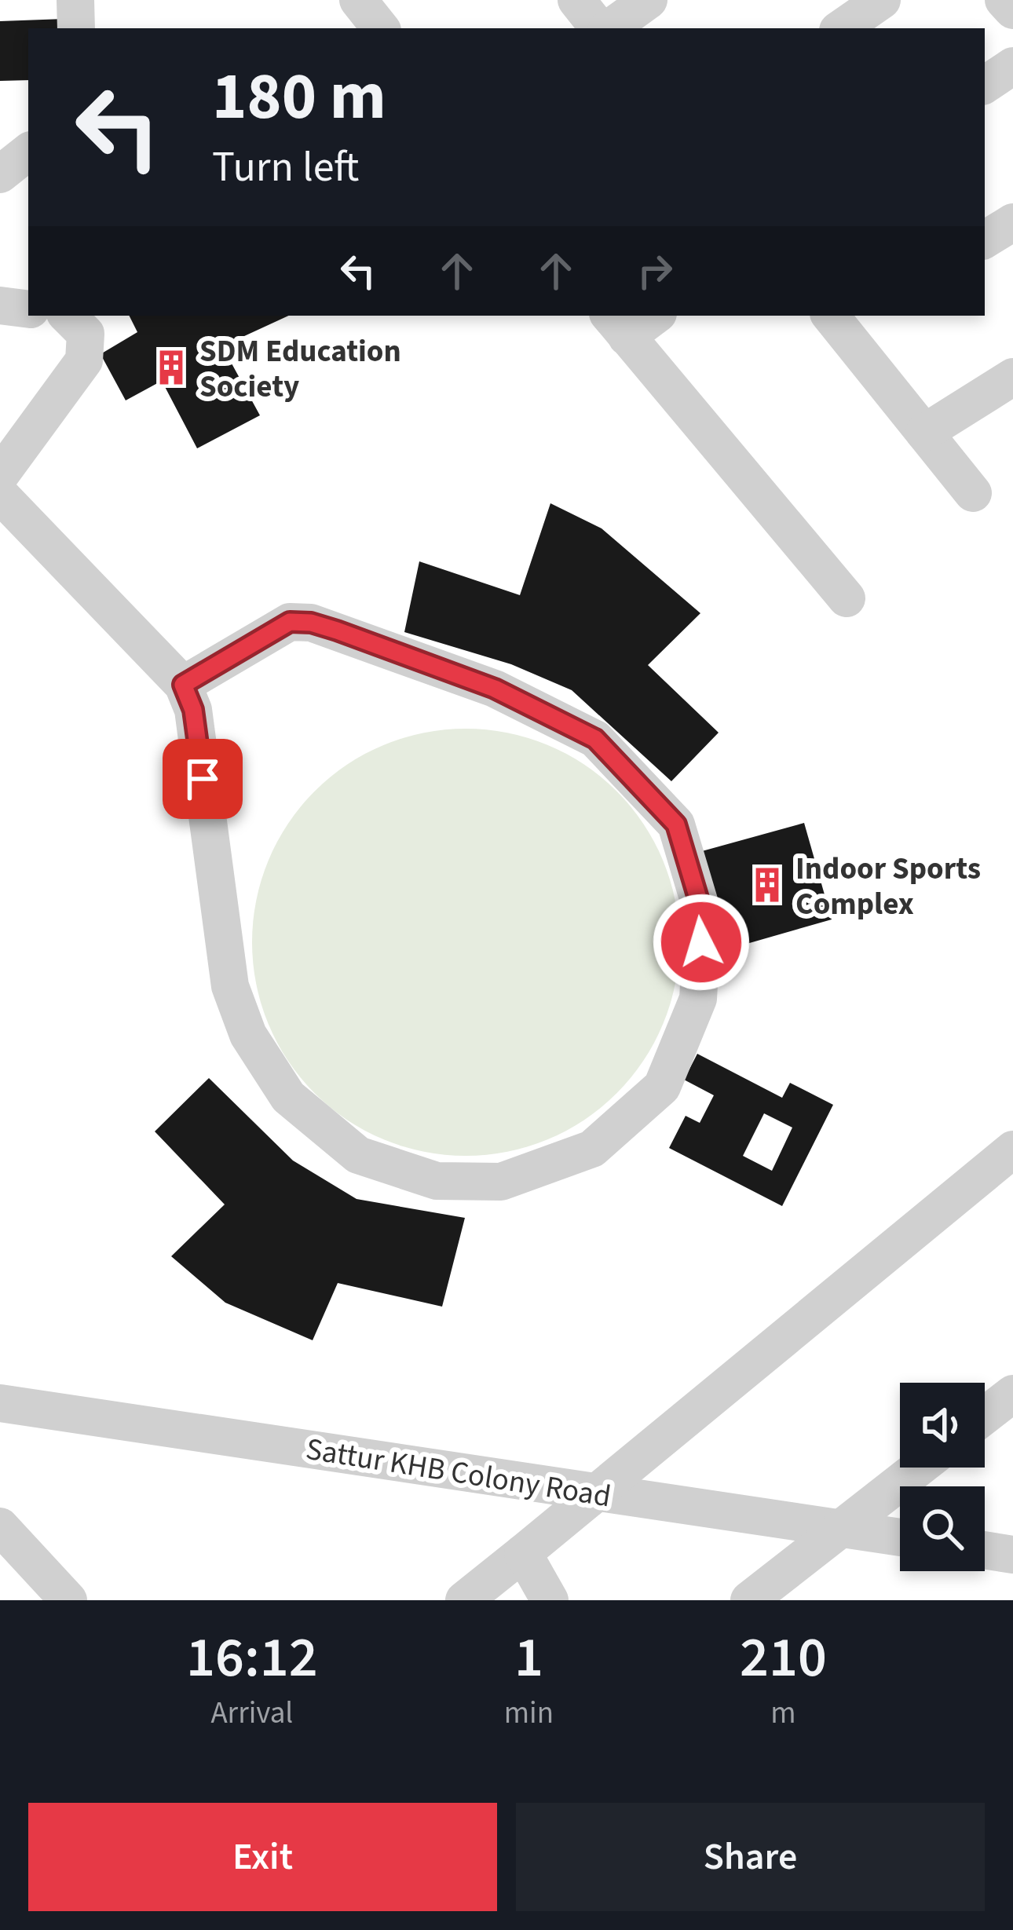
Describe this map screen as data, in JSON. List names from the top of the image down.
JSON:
{
  "streets": {
    "street": ["Sattur KHB Colony Road"]
  },
  "places": {
    "building": ["SDM Education Society", "Indoor Sports Complex"]
  },
  "page": {
    "turn": ["180 m", "Turn left"],
    "eta": [
      "16:12",
      "Arrival",
      "1",
      "min",
      "210",
      "m"
    ],
    "buttons": ["Exit", "Share"]
  }
}
